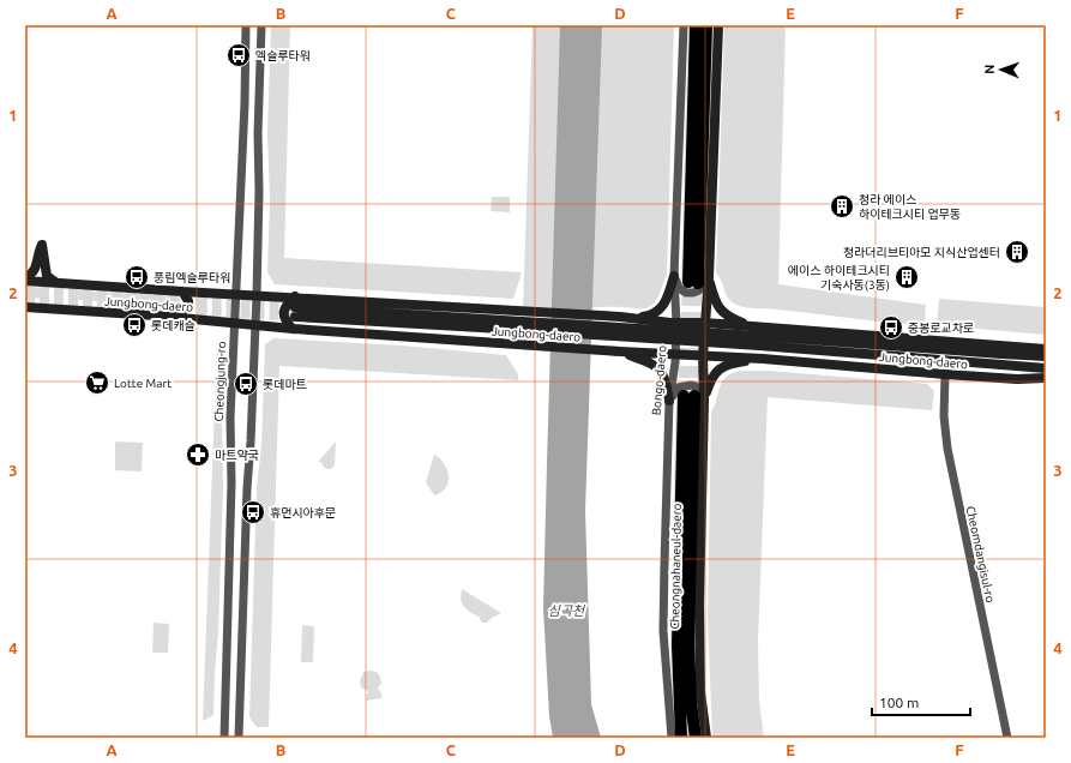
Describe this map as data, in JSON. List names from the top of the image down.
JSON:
{
  "streets": {
    "highway": ["Cheongnahaneul-daero"],
    "main road": ["Jungbong-daero"],
    "street": ["Bongo-daero", "Cheongjung-ro", "Cheomdangisul-ro"]
  },
  "crossings": [
    ["Jungbong-daero", "Bongo-daero"],
    ["Jungbong-daero", "Cheongjung-ro"],
    ["Jungbong-daero", "Cheomdangisul-ro"]
  ],
  "water": ["심곡천"],
  "places": {
    "bus stop": [
      "엑슬루타워",
      "풍림엑슬루타워",
      "롯데캐슬",
      "중봉로교차로",
      "롯데마트",
      "휴먼시아후문"
    ],
    "building": ["청라 에이스 하이테크시티 업무동", "청라더리브티아모 지식산업센터", "에이스 하이테크시티 기숙사동(3동)"],
    "supermarket": ["Lotte Mart"],
    "pharmacy": ["마트약국"]
  },
  "scale_bar": "100 m",
  "north": "left",
  "grid": {
    "columns": [
      "A",
      "B",
      "C",
      "D",
      "E",
      "F"
    ],
    "rows": [
      "1",
      "2",
      "3",
      "4"
    ]
  }
}
